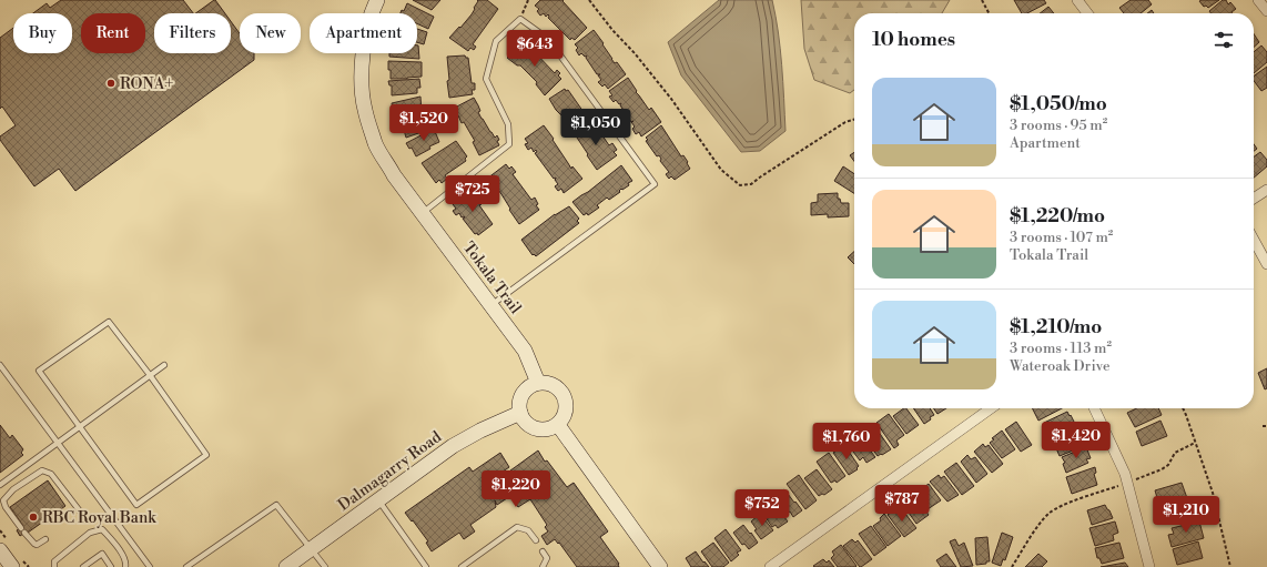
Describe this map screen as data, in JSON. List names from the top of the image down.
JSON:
{
  "streets": {
    "street": ["Tokala Trail", "Dalmagarry Road"]
  },
  "crossings": [
    ["Tokala Trail", "Dalmagarry Road"]
  ],
  "places": ["RONA+", "RBC Royal Bank"],
  "page": {
    "chip": [
      "Buy",
      "Rent",
      "Filters",
      "New",
      "Apartment"
    ],
    "heading": "10 homes",
    "price": [
      "$643",
      "$1,520",
      "$1,050",
      "$725",
      "$1,420",
      "$1,760",
      "$1,220",
      "$787",
      "$752",
      "$1,210"
    ],
    "list": [
      {
        "name": "$1,050/mo",
        "note": "3 rooms · 95 m² · Apartment"
      },
      {
        "name": "$1,220/mo",
        "note": "3 rooms · 107 m² · Tokala Trail"
      },
      {
        "name": "$1,210/mo",
        "note": "3 rooms · 113 m² · Wateroak Drive"
      }
    ]
  }
}
